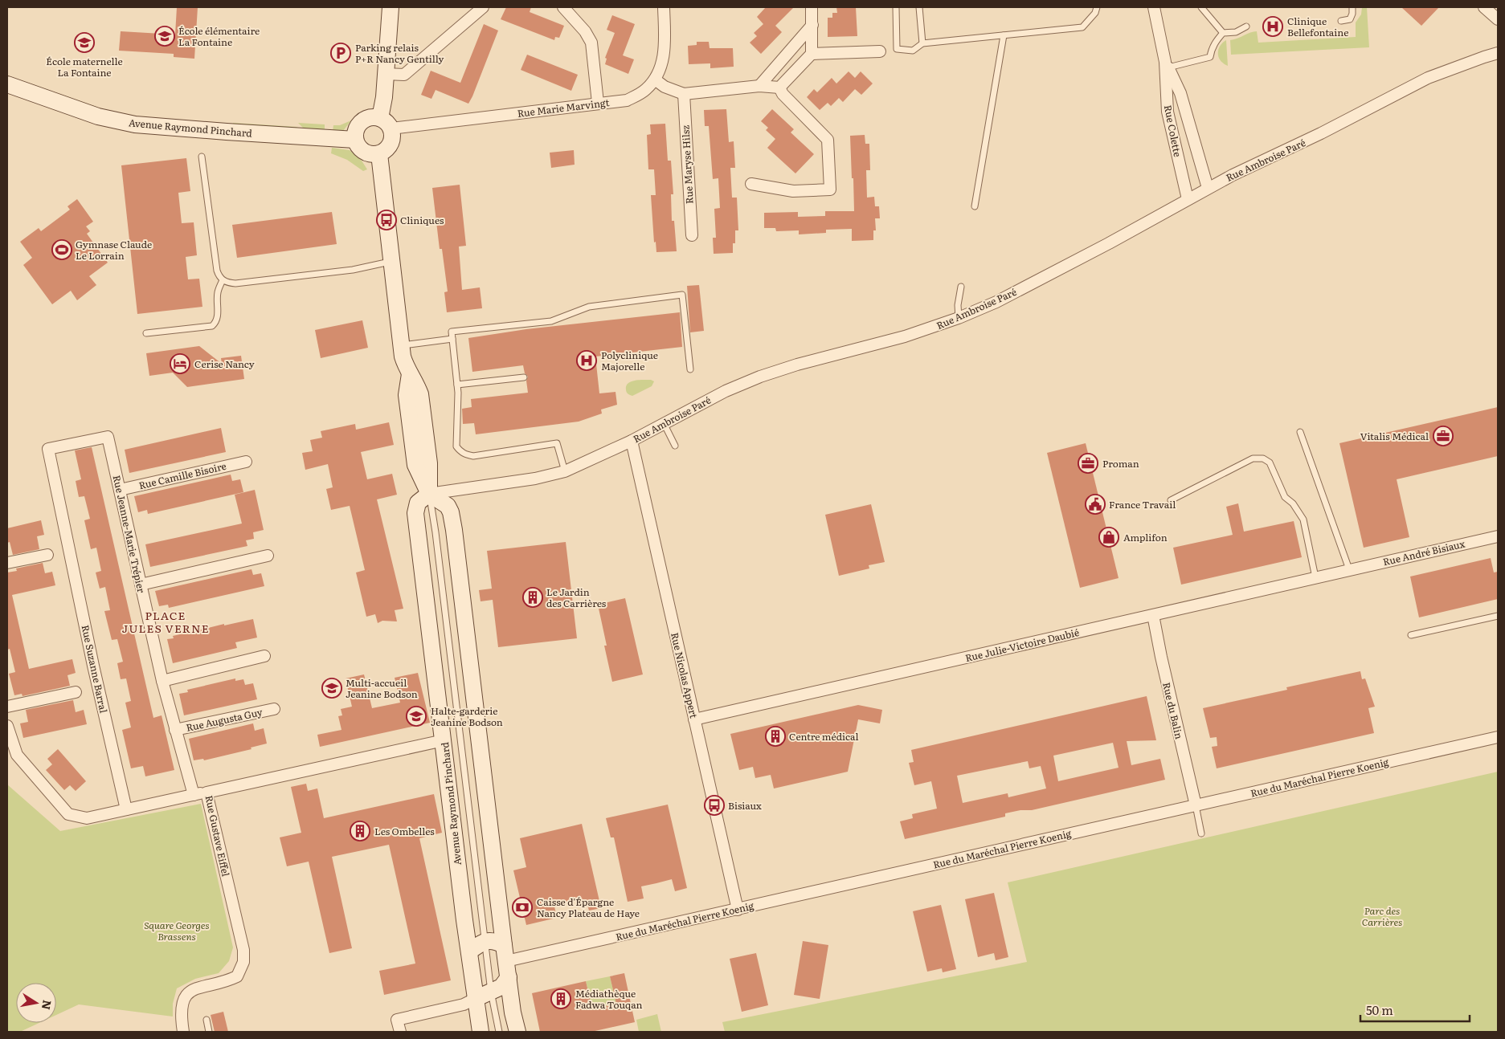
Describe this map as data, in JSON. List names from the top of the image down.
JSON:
{
  "streets": {
    "street": [
      "Rue Marie Marvingt",
      "Avenue Raymond Pinchard",
      "Rue Colette",
      "Rue Ambroise Paré",
      "Rue Maryse Hilsz",
      "Rue Camille Bisoire",
      "Rue Jeanne-Marie Trépier",
      "Rue André Bisiaux",
      "Rue Julie-Victoire Daubié",
      "Rue Suzanne Barral",
      "Rue Nicolas Appert",
      "Rue du Balin",
      "Rue Augusta Guy",
      "Rue du Maréchal Pierre Koenig",
      "Rue Gustave Eiffel"
    ]
  },
  "crossings": [
    ["Rue Marie Marvingt", "Avenue Raymond Pinchard"],
    ["Avenue Raymond Pinchard", "Rue Ambroise Paré"],
    ["Avenue Raymond Pinchard", "Rue Gustave Eiffel"],
    ["Rue Colette", "Rue Ambroise Paré"],
    ["Rue Ambroise Paré", "Rue Nicolas Appert"],
    ["Rue Camille Bisoire", "Rue Jeanne-Marie Trépier"],
    ["Rue Jeanne-Marie Trépier", "Rue Suzanne Barral"],
    ["Rue Jeanne-Marie Trépier", "Rue Augusta Guy"],
    ["Rue André Bisiaux", "Rue Julie-Victoire Daubié"],
    ["Rue Julie-Victoire Daubié", "Rue Nicolas Appert"],
    ["Rue Julie-Victoire Daubié", "Rue du Balin"],
    ["Rue Nicolas Appert", "Rue du Maréchal Pierre Koenig"],
    ["Rue du Balin", "Rue du Maréchal Pierre Koenig"]
  ],
  "districts": ["PLACE JULES VERNE"],
  "parks": ["Parc des Carrières", "Square Georges Brassens"],
  "places": {
    "hospital": ["Clinique Bellefontaine", "Polyclinique Majorelle"],
    "school or university": [
      "École élémentaire La Fontaine",
      "École maternelle La Fontaine",
      "Multi-accueil Jeanine Bodson",
      "Halte-garderie Jeanine Bodson"
    ],
    "parking": ["Parking relais P+R Nancy Gentilly"],
    "bus stop": ["Cliniques", "Bisiaux"],
    "sports": ["Gymnase Claude Le Lorrain"],
    "hotel": ["Cerise Nancy"],
    "office": ["Vitalis Médical", "Proman"],
    "public building": ["France Travail"],
    "shop": ["Amplifon"],
    "building": [
      "Le Jardin des Carrières",
      "Centre médical",
      "Les Ombelles",
      "Médiathèque Fadwa Touqan"
    ],
    "bank": ["Caisse d'Épargne Nancy Plateau de Haye"]
  },
  "scale_bar": "50 m",
  "north": "right"
}
